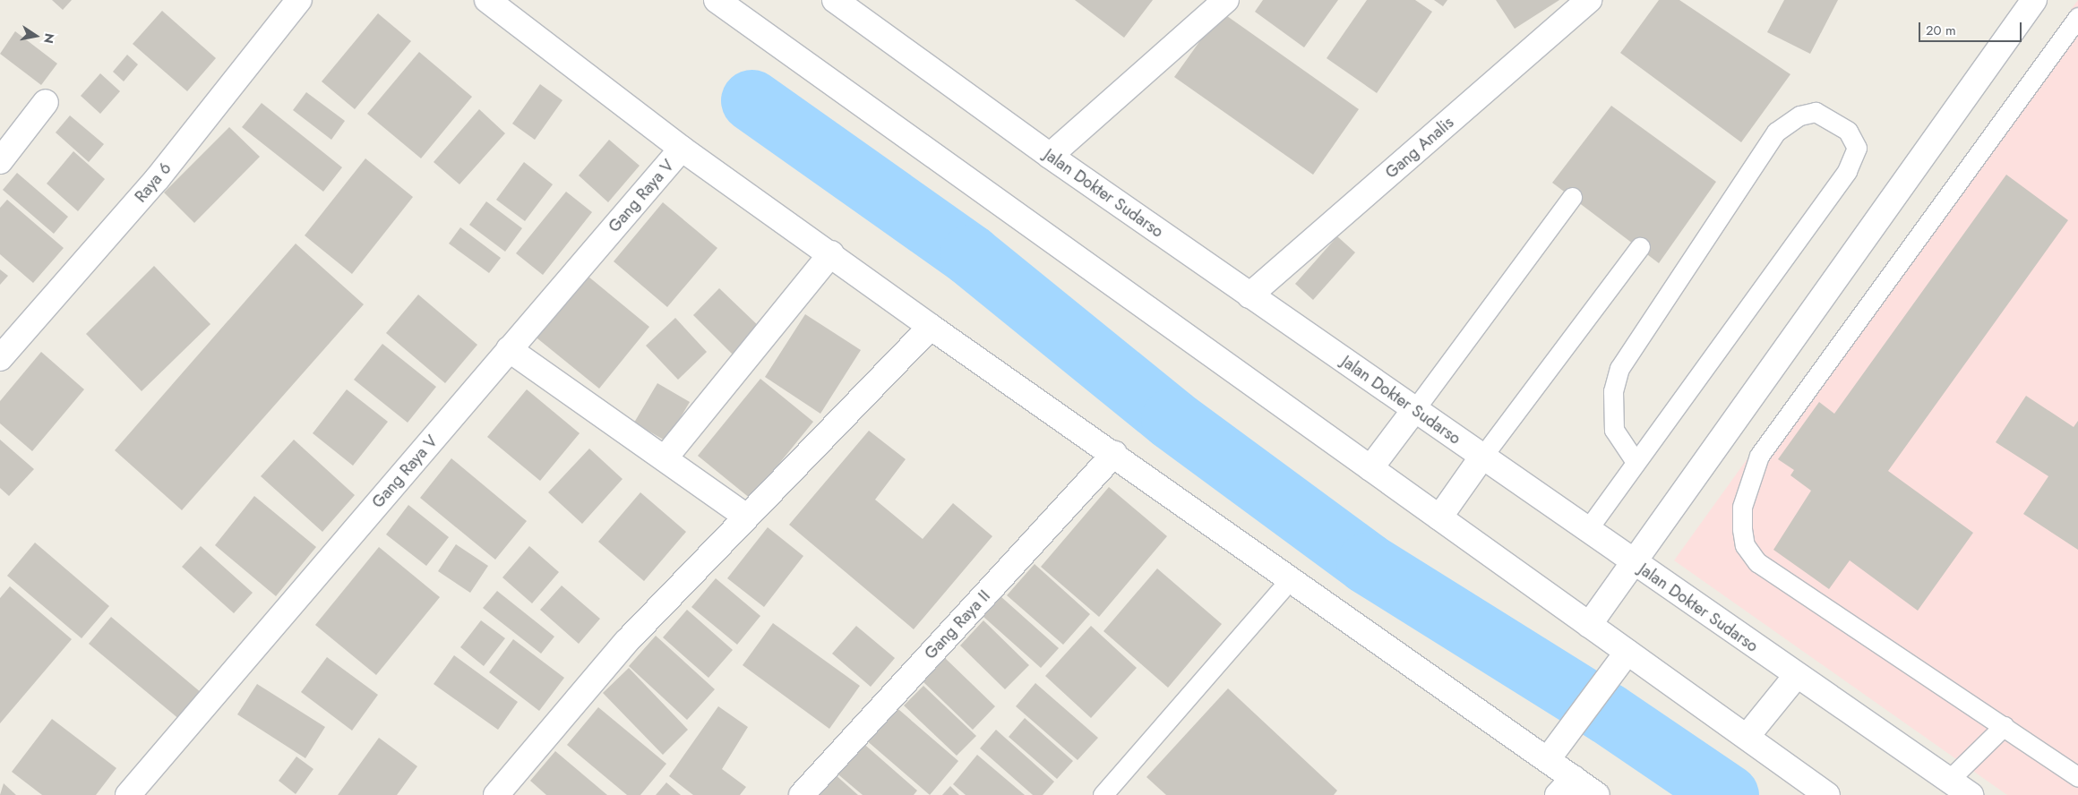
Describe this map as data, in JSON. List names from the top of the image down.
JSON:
{
  "streets": {
    "street": [
      "Gang Analis",
      "Raya 6",
      "Jalan Dokter Sudarso",
      "Gang Raya V",
      "Gang Raya II"
    ]
  },
  "crossings": [
    ["Gang Analis", "Jalan Dokter Sudarso"]
  ],
  "scale_bar": "20 m",
  "north": "right"
}
